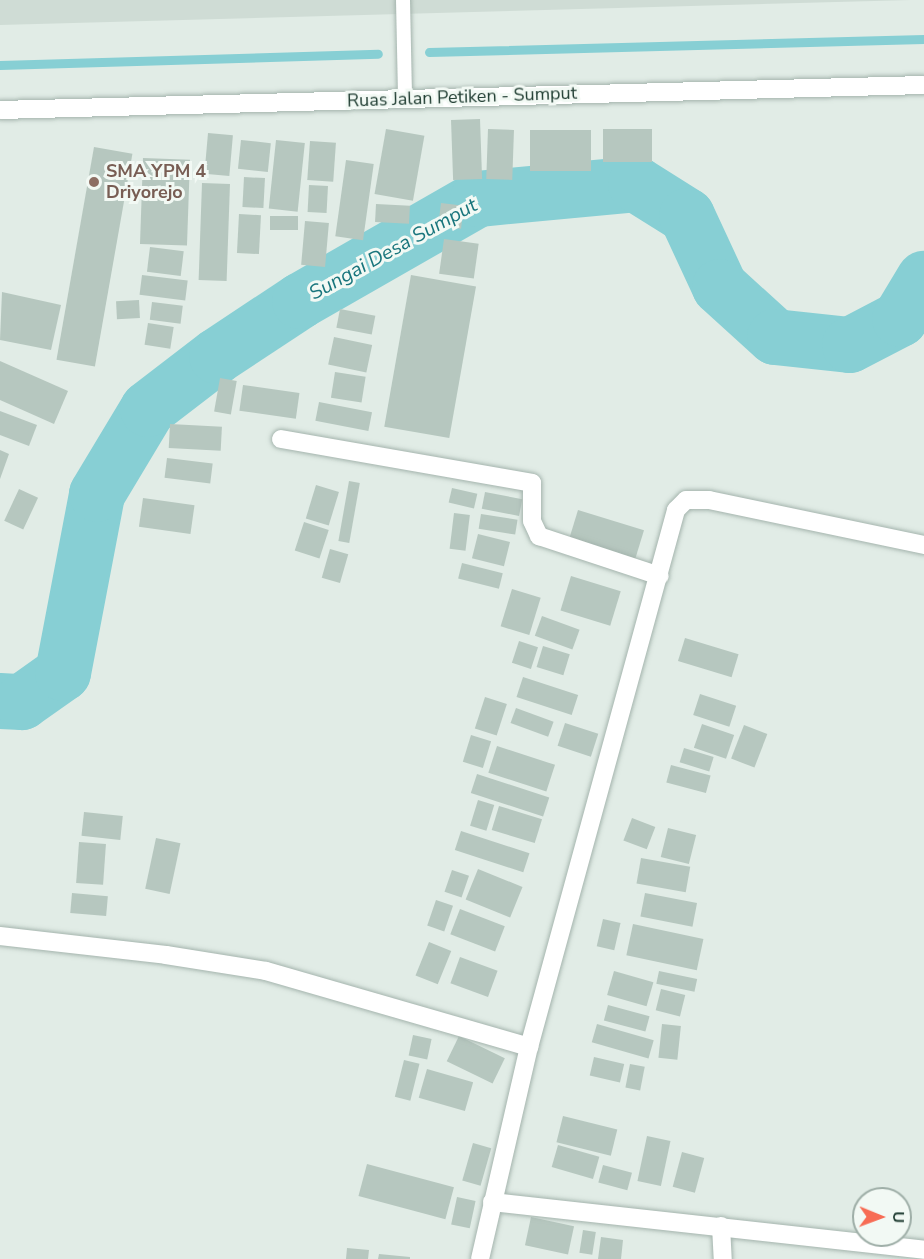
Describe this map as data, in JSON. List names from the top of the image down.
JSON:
{
  "streets": {
    "street": ["Ruas Jalan Petiken - Sumput"]
  },
  "water": ["Sungai Desa Sumput"],
  "places": ["SMA YPM 4 Driyorejo"],
  "north": "right"
}
